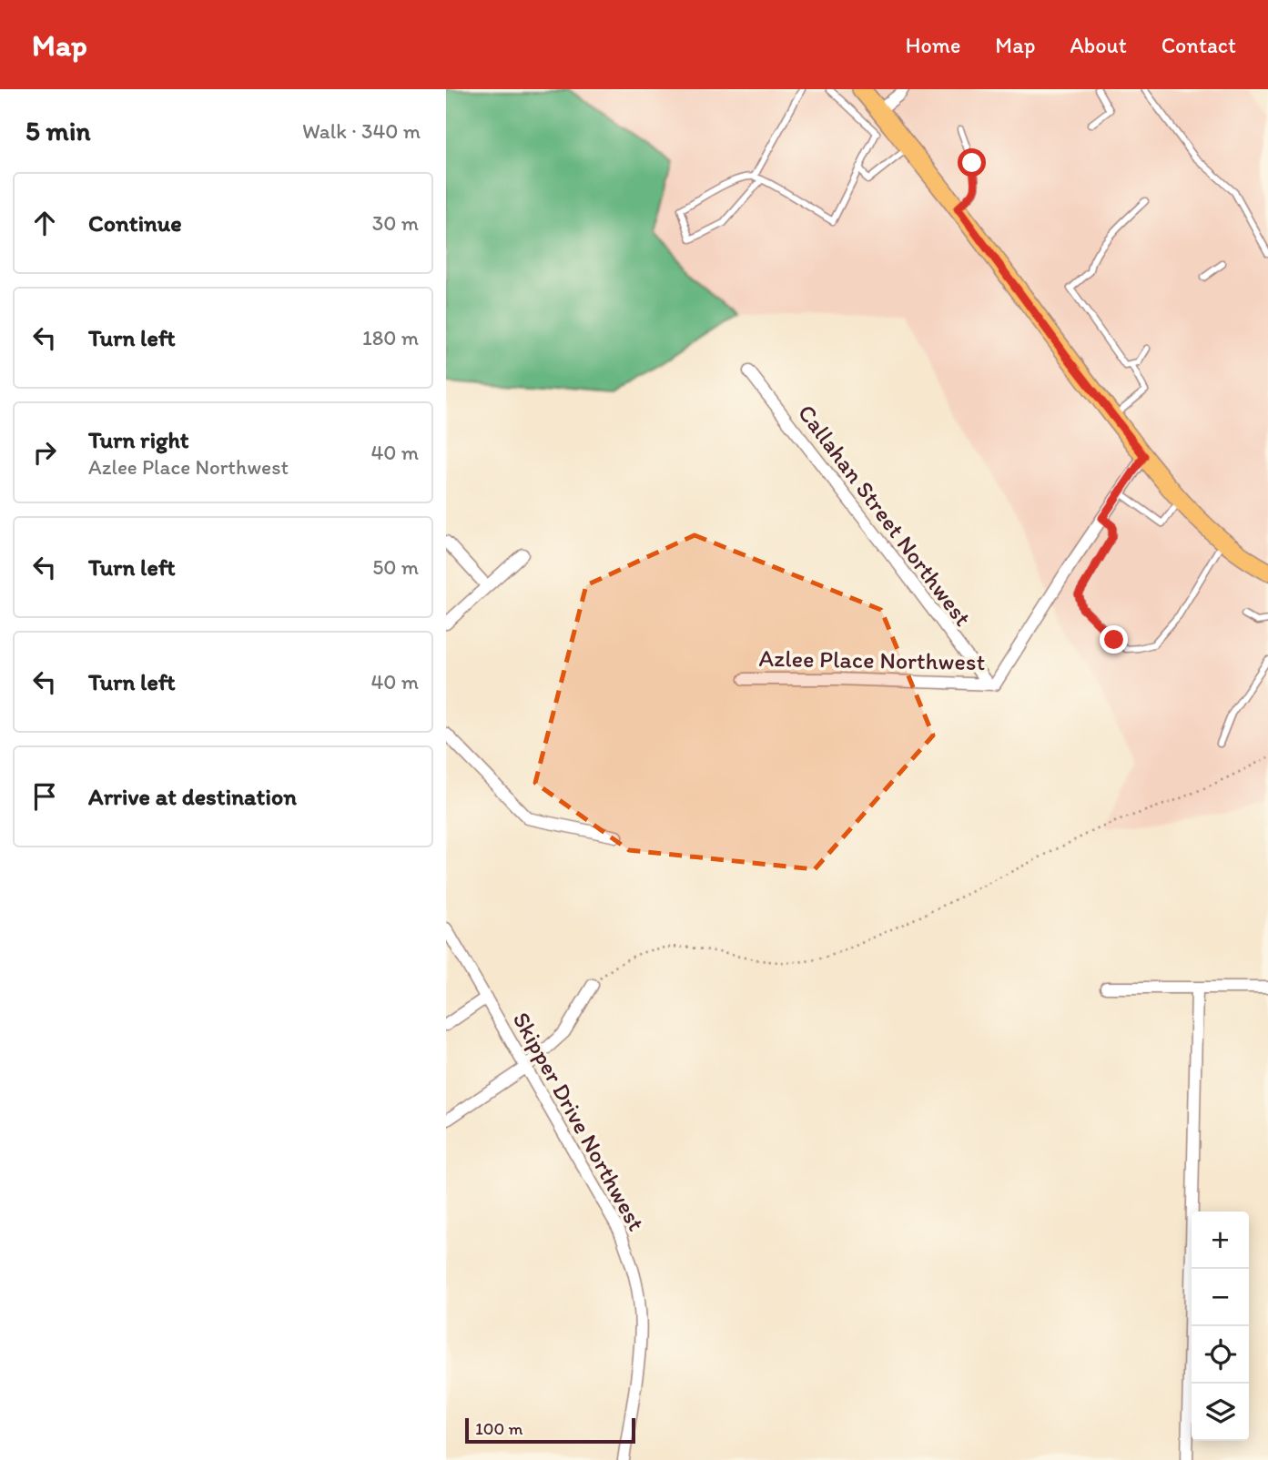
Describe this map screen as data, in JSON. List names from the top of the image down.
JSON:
{
  "streets": {
    "street": ["Callahan Street Northwest", "Azlee Place Northwest", "Skipper Drive Northwest"]
  },
  "crossings": [
    ["Callahan Street Northwest", "Azlee Place Northwest"]
  ],
  "scale_bar": "100 m",
  "page": {
    "header": "Map",
    "nav": [
      "Home",
      "Map",
      "About",
      "Contact"
    ],
    "heading": ["5 min", "Walk · 340 m"],
    "list": [
      ["Continue", "30 m"],
      ["Turn left", "180 m"],
      ["Turn right", "Azlee Place Northwest", "40 m"],
      ["Turn left", "50 m"],
      ["Turn left", "40 m"],
      "Arrive at destination"
    ],
    "map_buttons": ["+", "−"],
    "scale": "100 m"
  }
}
